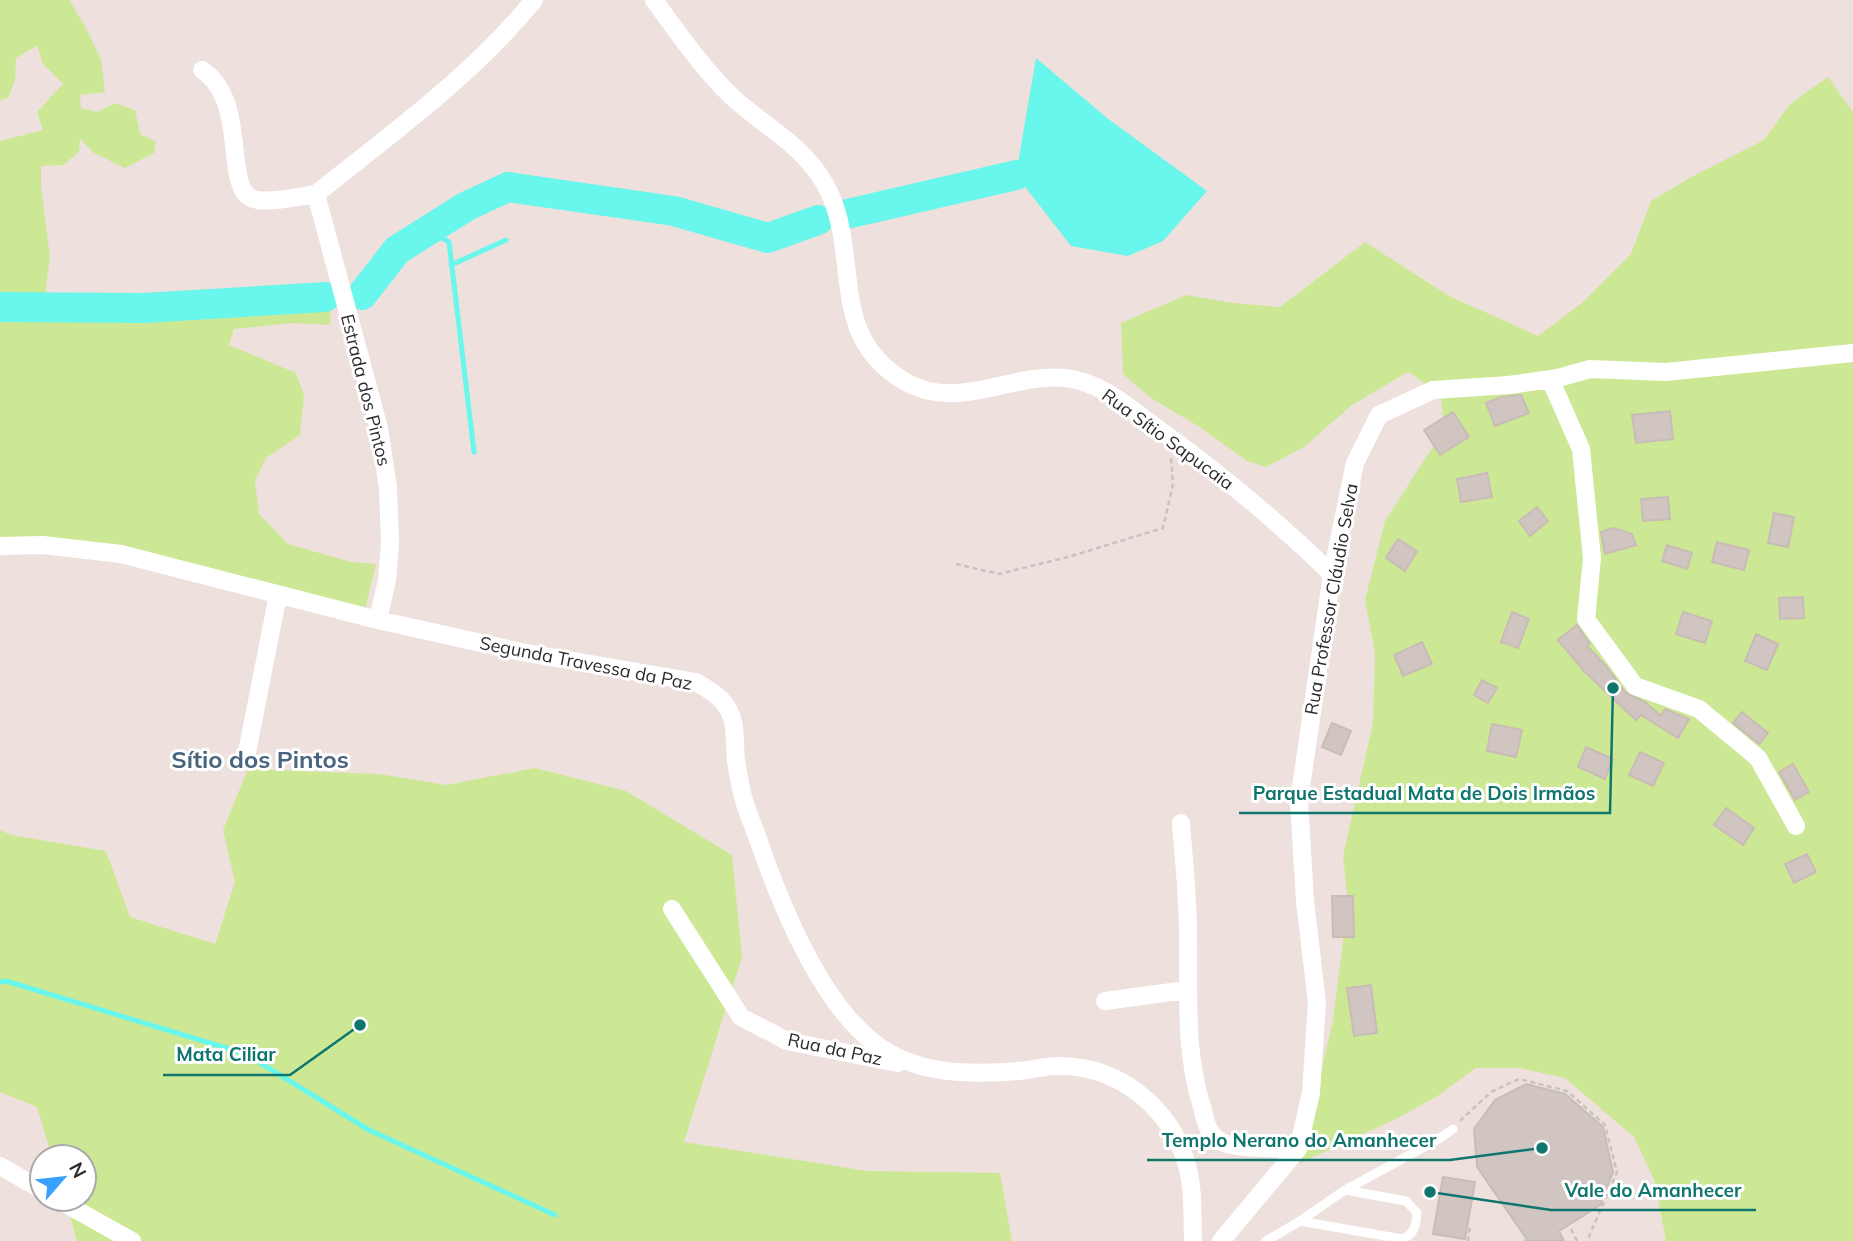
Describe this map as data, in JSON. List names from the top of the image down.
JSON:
{
  "streets": {
    "street": [
      "Estrada dos Pintos",
      "Rua Sítio Sapucaia",
      "Rua Professor Cláudio Selva",
      "Segunda Travessa da Paz",
      "Rua da Paz"
    ]
  },
  "crossings": [
    ["Estrada dos Pintos", "Segunda Travessa da Paz"],
    ["Rua Sítio Sapucaia", "Rua Professor Cláudio Selva"],
    ["Segunda Travessa da Paz", "Rua da Paz"]
  ],
  "districts": ["Sítio dos Pintos"],
  "places": [
    "Parque Estadual Mata de Dois Irmãos",
    "Mata Ciliar",
    "Templo Nerano do Amanhecer",
    "Vale do Amanhecer"
  ],
  "north": "top right"
}
